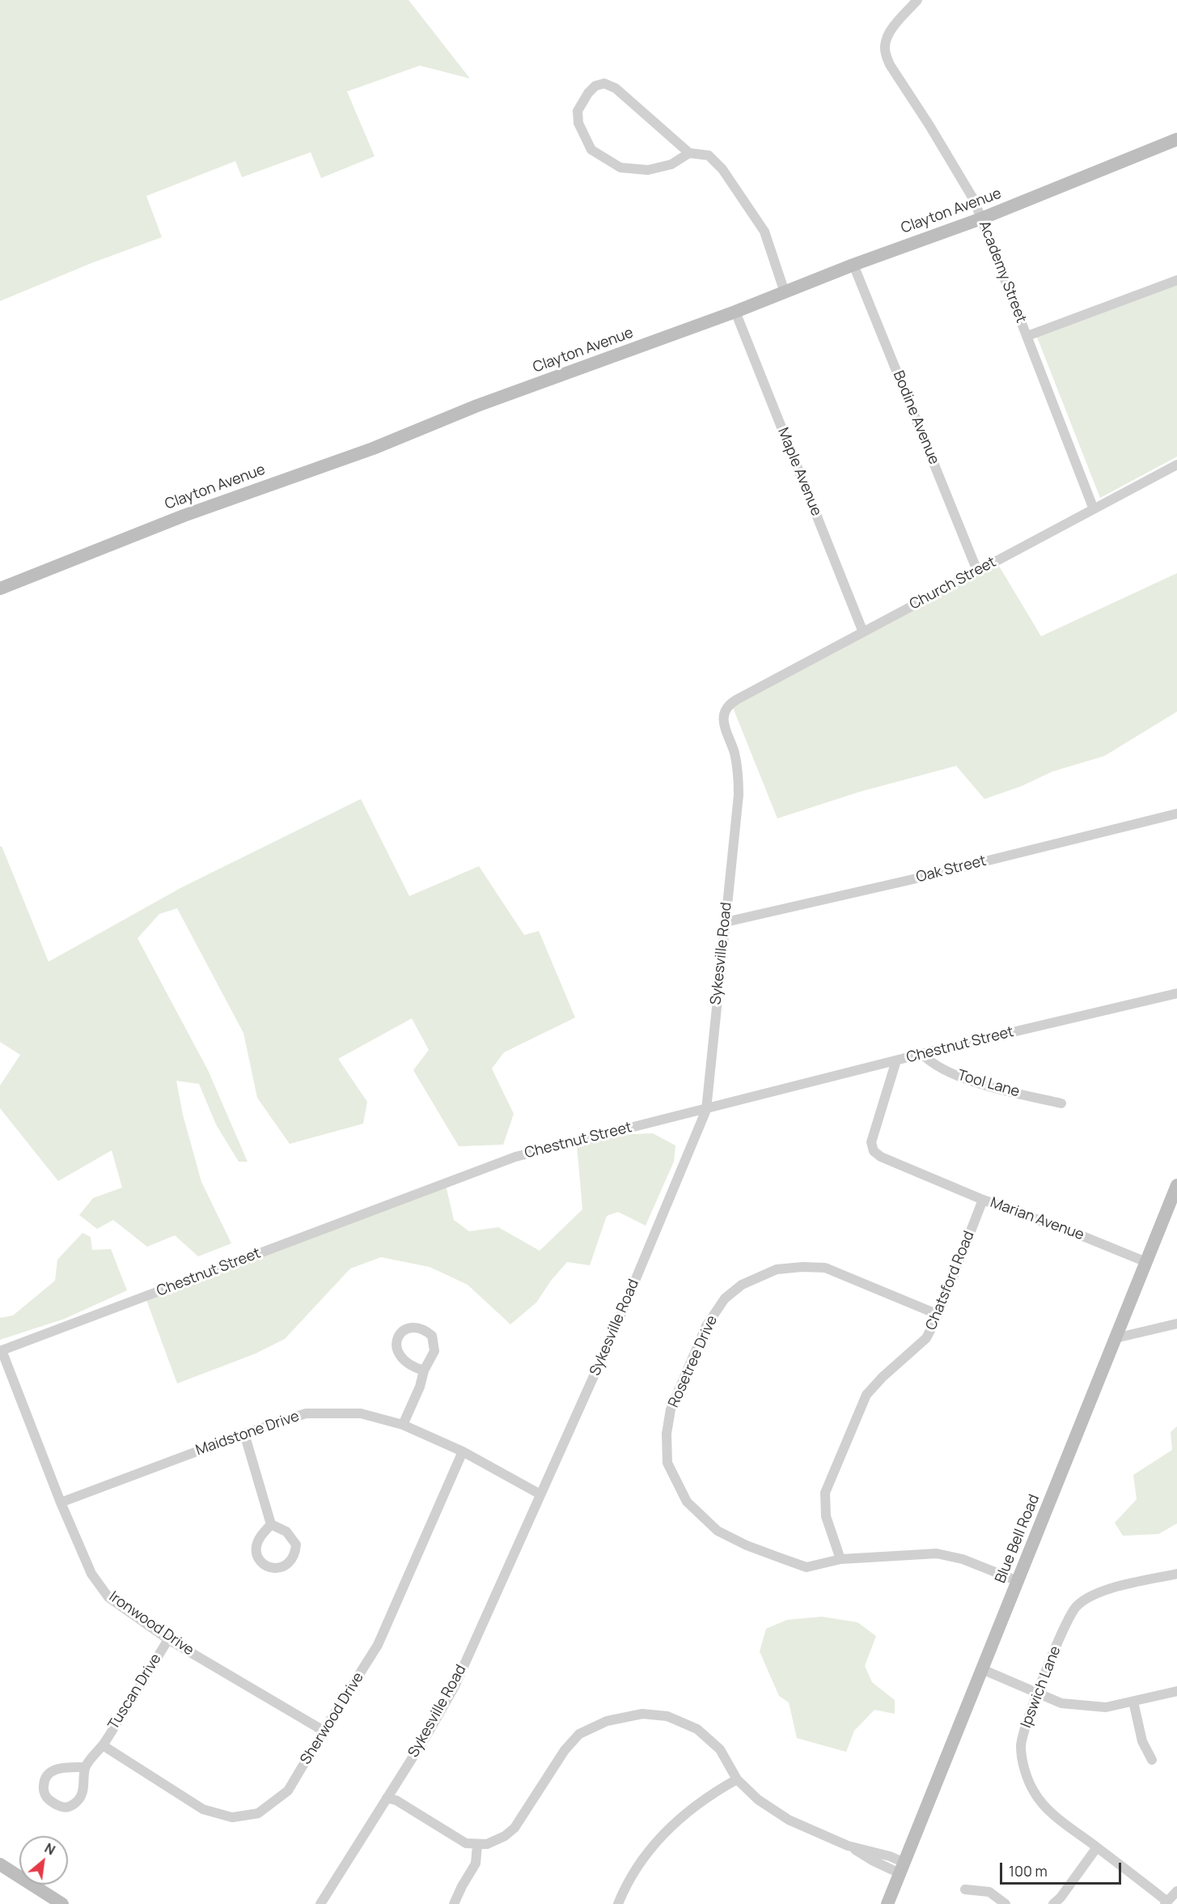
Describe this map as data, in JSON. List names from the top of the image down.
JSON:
{
  "streets": {
    "main road": ["Clayton Avenue", "Blue Bell Road"],
    "street": [
      "Academy Street",
      "Bodine Avenue",
      "Maple Avenue",
      "Church Street",
      "Oak Street",
      "Sykesville Road",
      "Chestnut Street",
      "Tool Lane",
      "Marian Avenue",
      "Chatsford Road",
      "Rosetree Drive",
      "Maidstone Drive",
      "Ironwood Drive",
      "Ipswich Lane",
      "Tuscan Drive",
      "Sherwood Drive"
    ]
  },
  "crossings": [
    ["Clayton Avenue", "Academy Street"],
    ["Clayton Avenue", "Bodine Avenue"],
    ["Clayton Avenue", "Maple Avenue"],
    ["Academy Street", "Church Street"],
    ["Bodine Avenue", "Church Street"],
    ["Maple Avenue", "Church Street"],
    ["Church Street", "Sykesville Road"],
    ["Oak Street", "Sykesville Road"],
    ["Sykesville Road", "Chestnut Street"],
    ["Sykesville Road", "Maidstone Drive"],
    ["Chestnut Street", "Tool Lane"],
    ["Chestnut Street", "Marian Avenue"],
    ["Chestnut Street", "Ironwood Drive"],
    ["Marian Avenue", "Chatsford Road"],
    ["Marian Avenue", "Blue Bell Road"],
    ["Chatsford Road", "Rosetree Drive"],
    ["Rosetree Drive", "Blue Bell Road"],
    ["Maidstone Drive", "Ironwood Drive"],
    ["Maidstone Drive", "Sherwood Drive"],
    ["Ironwood Drive", "Tuscan Drive"],
    ["Ironwood Drive", "Sherwood Drive"],
    ["Tuscan Drive", "Sherwood Drive"]
  ],
  "scale_bar": "100 m",
  "north": "top right"
}
